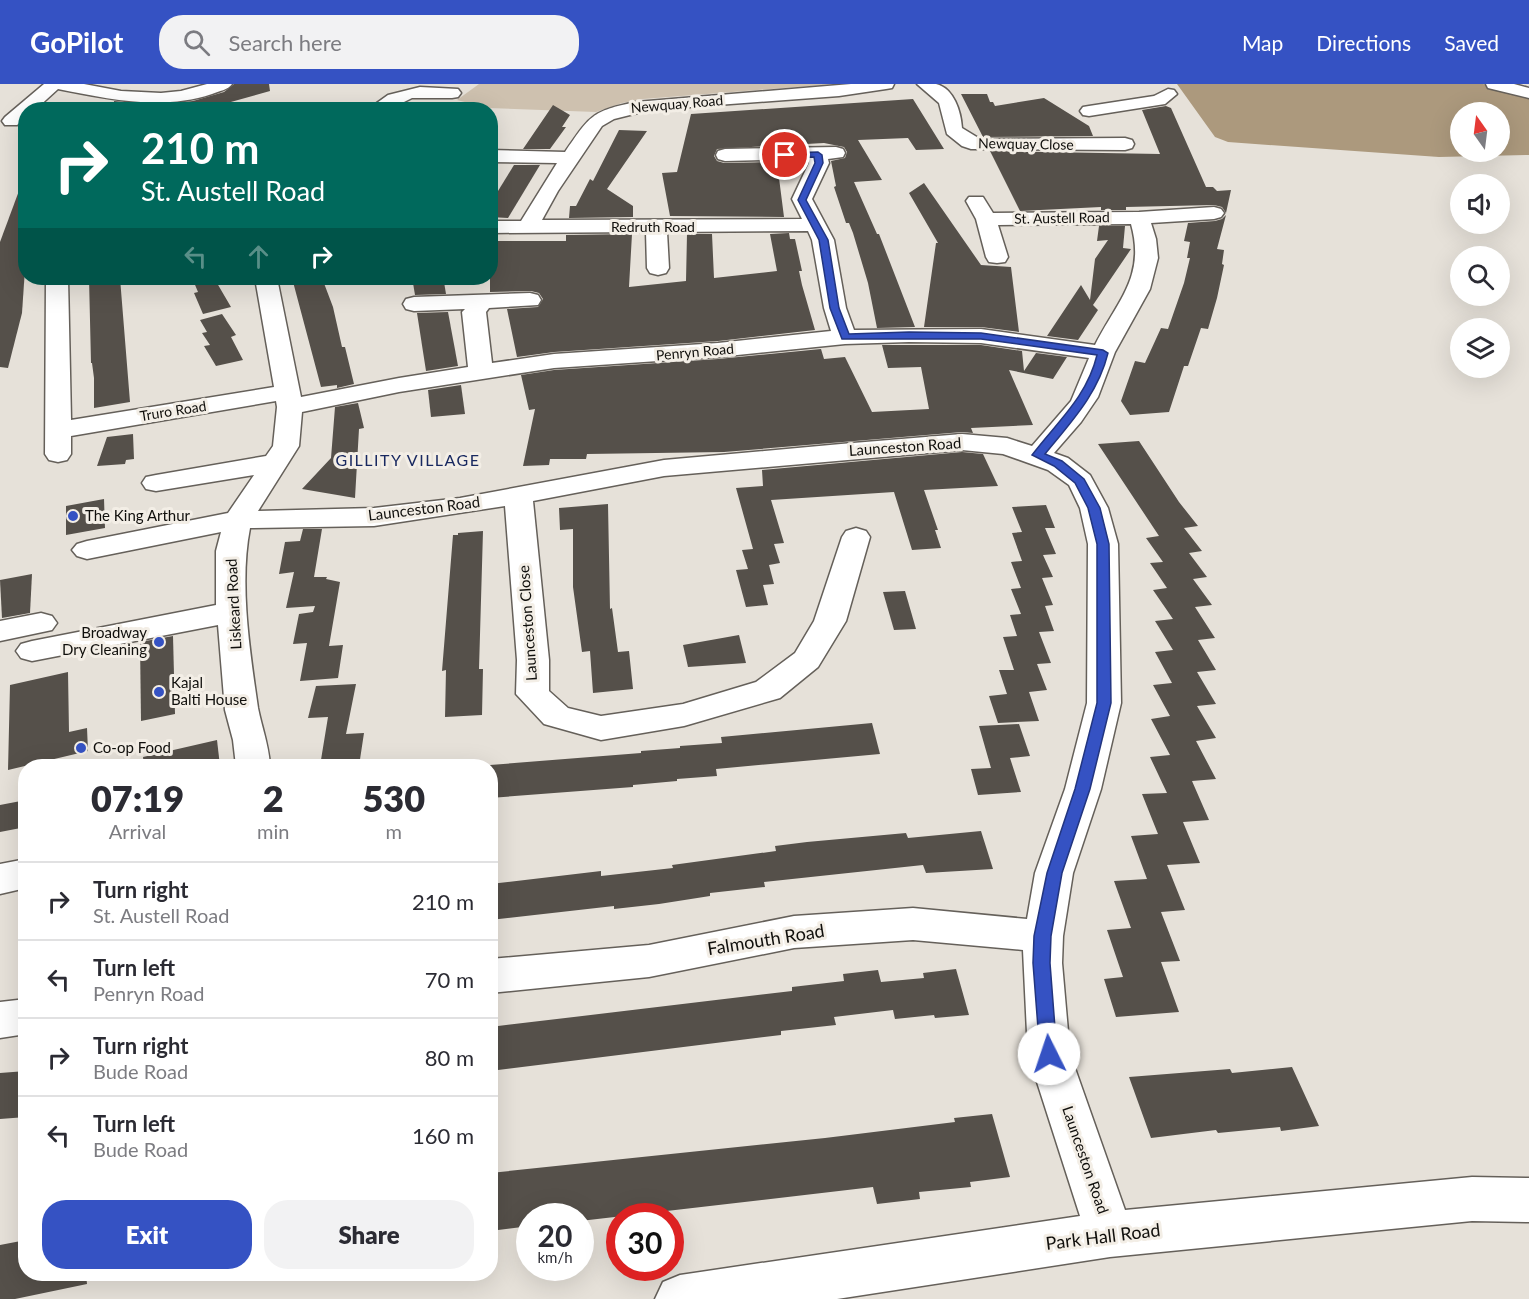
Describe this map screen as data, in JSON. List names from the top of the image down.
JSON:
{
  "streets": {
    "street": [
      "Newquay Road",
      "Newquay Close",
      "St. Austell Road",
      "Redruth Road",
      "Penryn Road",
      "Truro Road",
      "Launceston Road",
      "Liskeard Road",
      "Launceston Close",
      "Falmouth Road",
      "Park Hall Road"
    ]
  },
  "crossings": [
    ["Newquay Road", "Redruth Road"],
    ["Penryn Road", "Truro Road"],
    ["Penryn Road", "Liskeard Road"],
    ["Truro Road", "Liskeard Road"],
    ["Launceston Road", "Liskeard Road"],
    ["Launceston Road", "Launceston Close"],
    ["Launceston Road", "Falmouth Road"],
    ["Launceston Road", "Park Hall Road"]
  ],
  "districts": ["GILLITY VILLAGE"],
  "places": [
    "The King Arthur",
    "Broadway Dry Cleaning",
    "Kajal Balti House",
    "Co-op Food"
  ],
  "north": "top",
  "page": {
    "header": "GoPilot",
    "search": "Search here",
    "nav": ["Map", "Directions", "Saved"],
    "turn": ["210 m", "St. Austell Road"],
    "eta": [
      "07:19",
      "Arrival",
      "2",
      "min",
      "530",
      "m"
    ],
    "list": [
      {
        "name": "Turn right",
        "note": "St. Austell Road",
        "value": "210 m"
      },
      {
        "name": "Turn left",
        "note": "Penryn Road",
        "value": "70 m"
      },
      {
        "name": "Turn right",
        "note": "Bude Road",
        "value": "80 m"
      },
      {
        "name": "Turn left",
        "note": "Bude Road",
        "value": "160 m"
      }
    ],
    "buttons": ["Exit", "Share"],
    "speed": "20 km/h",
    "limit": "30"
  }
}
